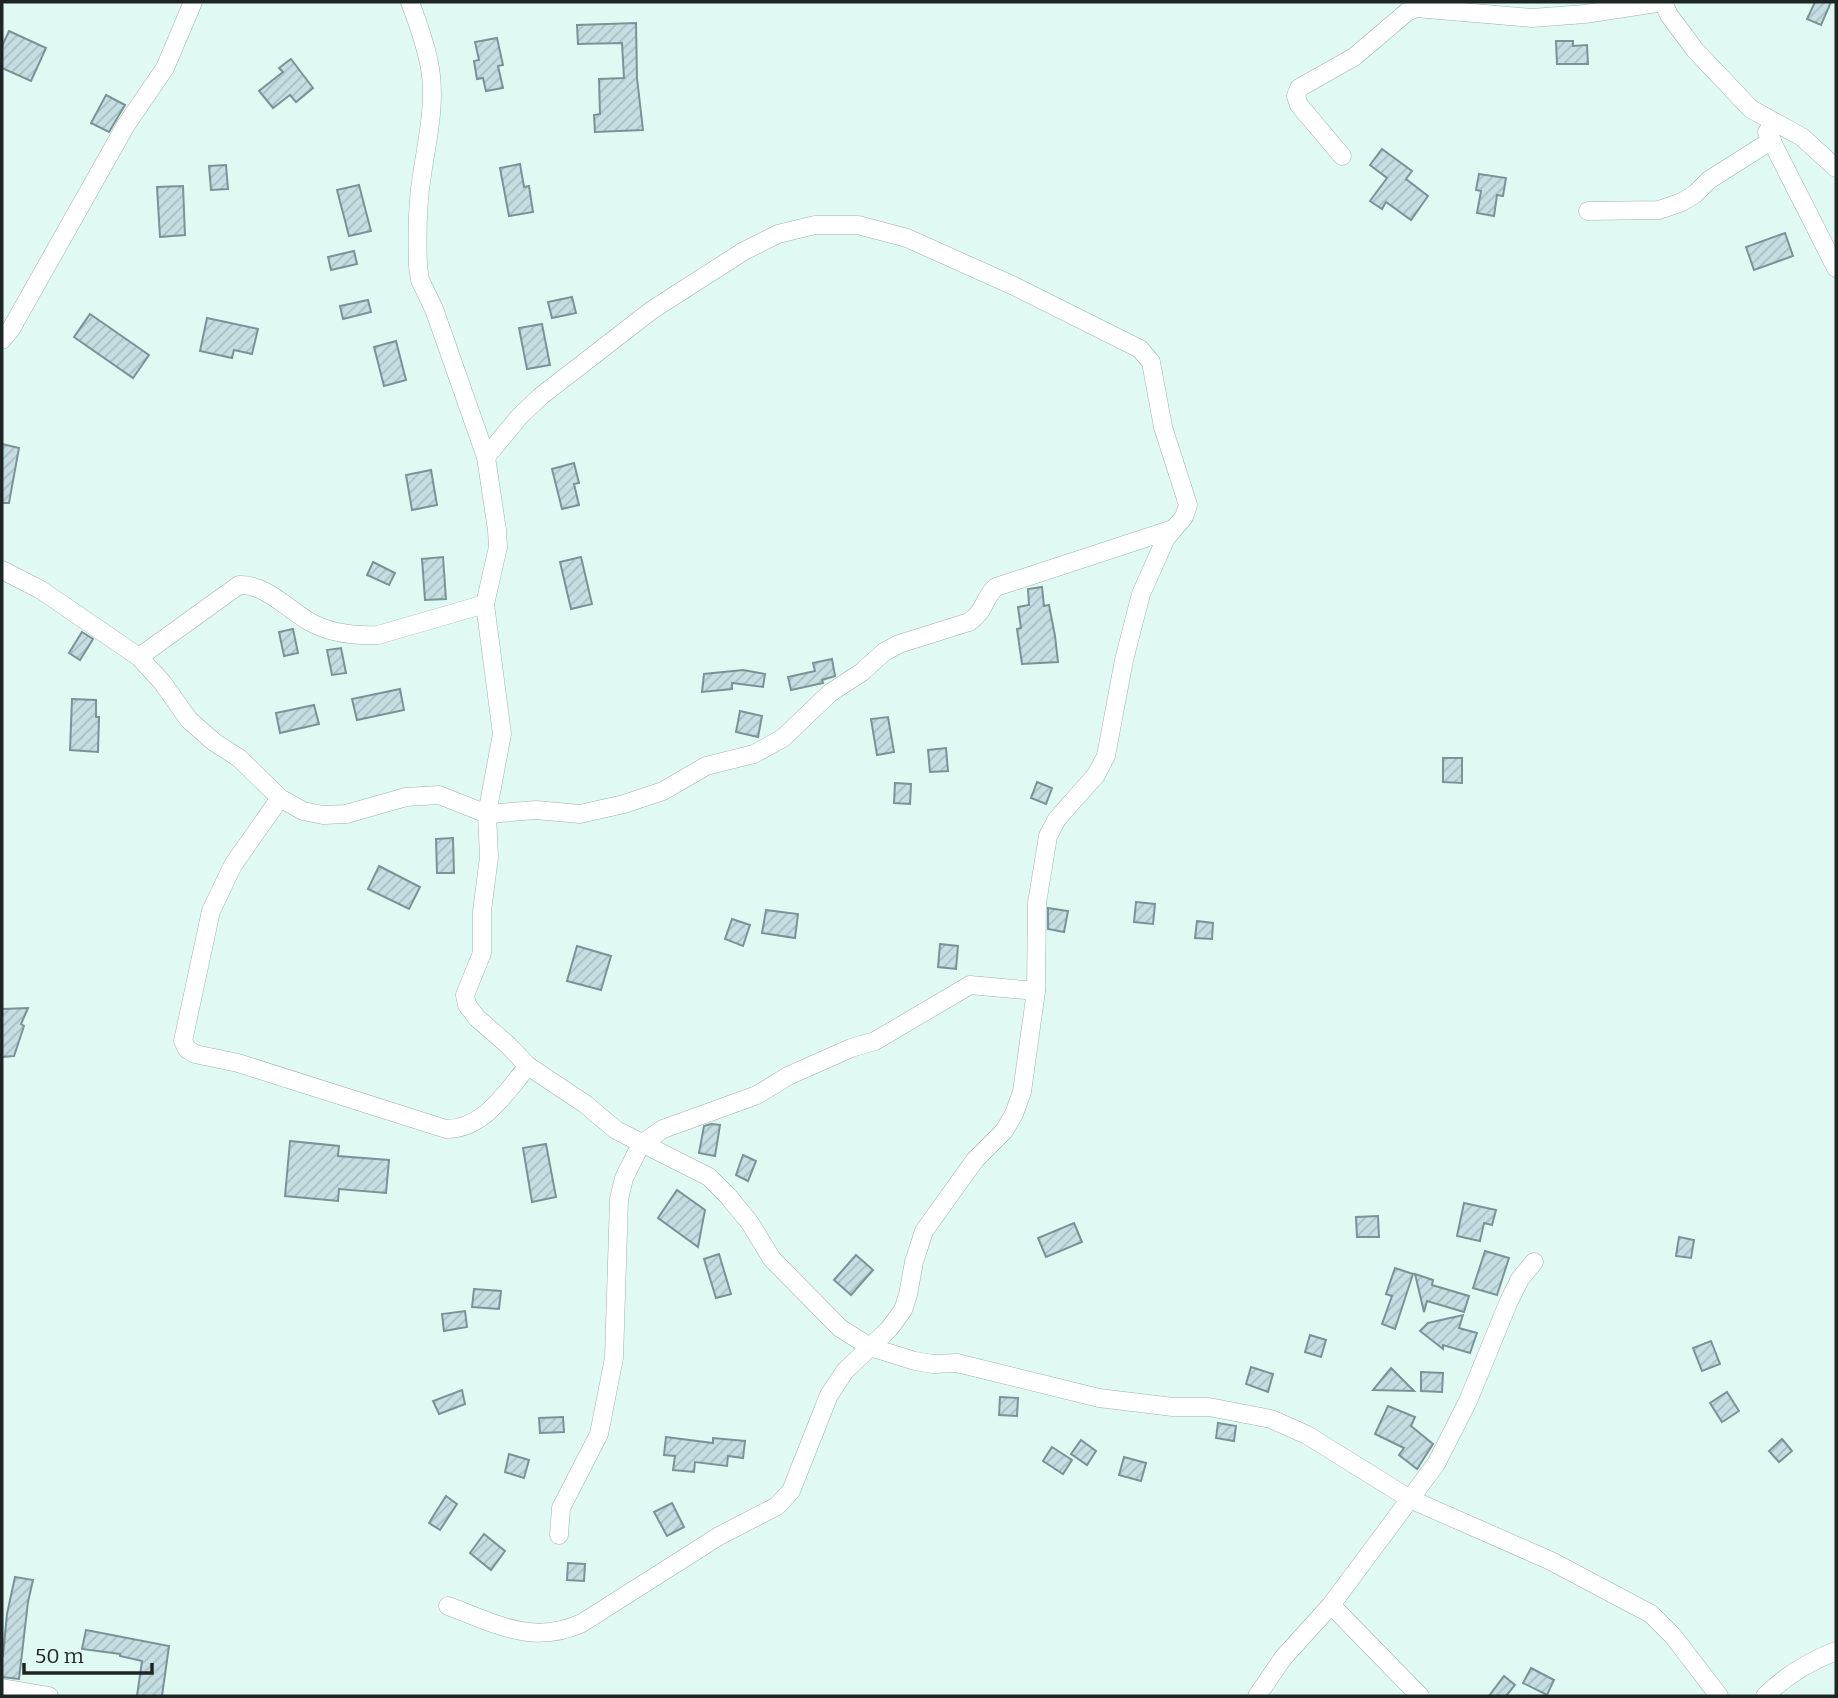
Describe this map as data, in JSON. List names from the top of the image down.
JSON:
{
  "scale_bar": "50 m"
}
